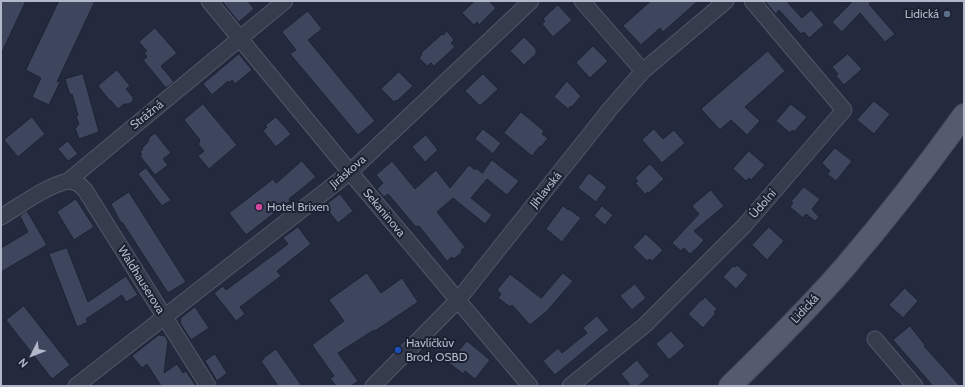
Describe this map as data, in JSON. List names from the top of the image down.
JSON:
{
  "streets": {
    "main road": ["Lidická"],
    "street": [
      "Strážná",
      "Jiráskova",
      "Jihlavská",
      "Údolní",
      "Sekaninova",
      "Waldhauserova"
    ]
  },
  "crossings": [
    ["Strážná", "Sekaninova"],
    ["Strážná", "Waldhauserova"],
    ["Jiráskova", "Sekaninova"],
    ["Jiráskova", "Waldhauserova"],
    ["Jihlavská", "Sekaninova"]
  ],
  "places": ["Lidická", "Hotel Brixen", "Havlíčkův Brod, OSBD"],
  "north": "bottom left"
}
